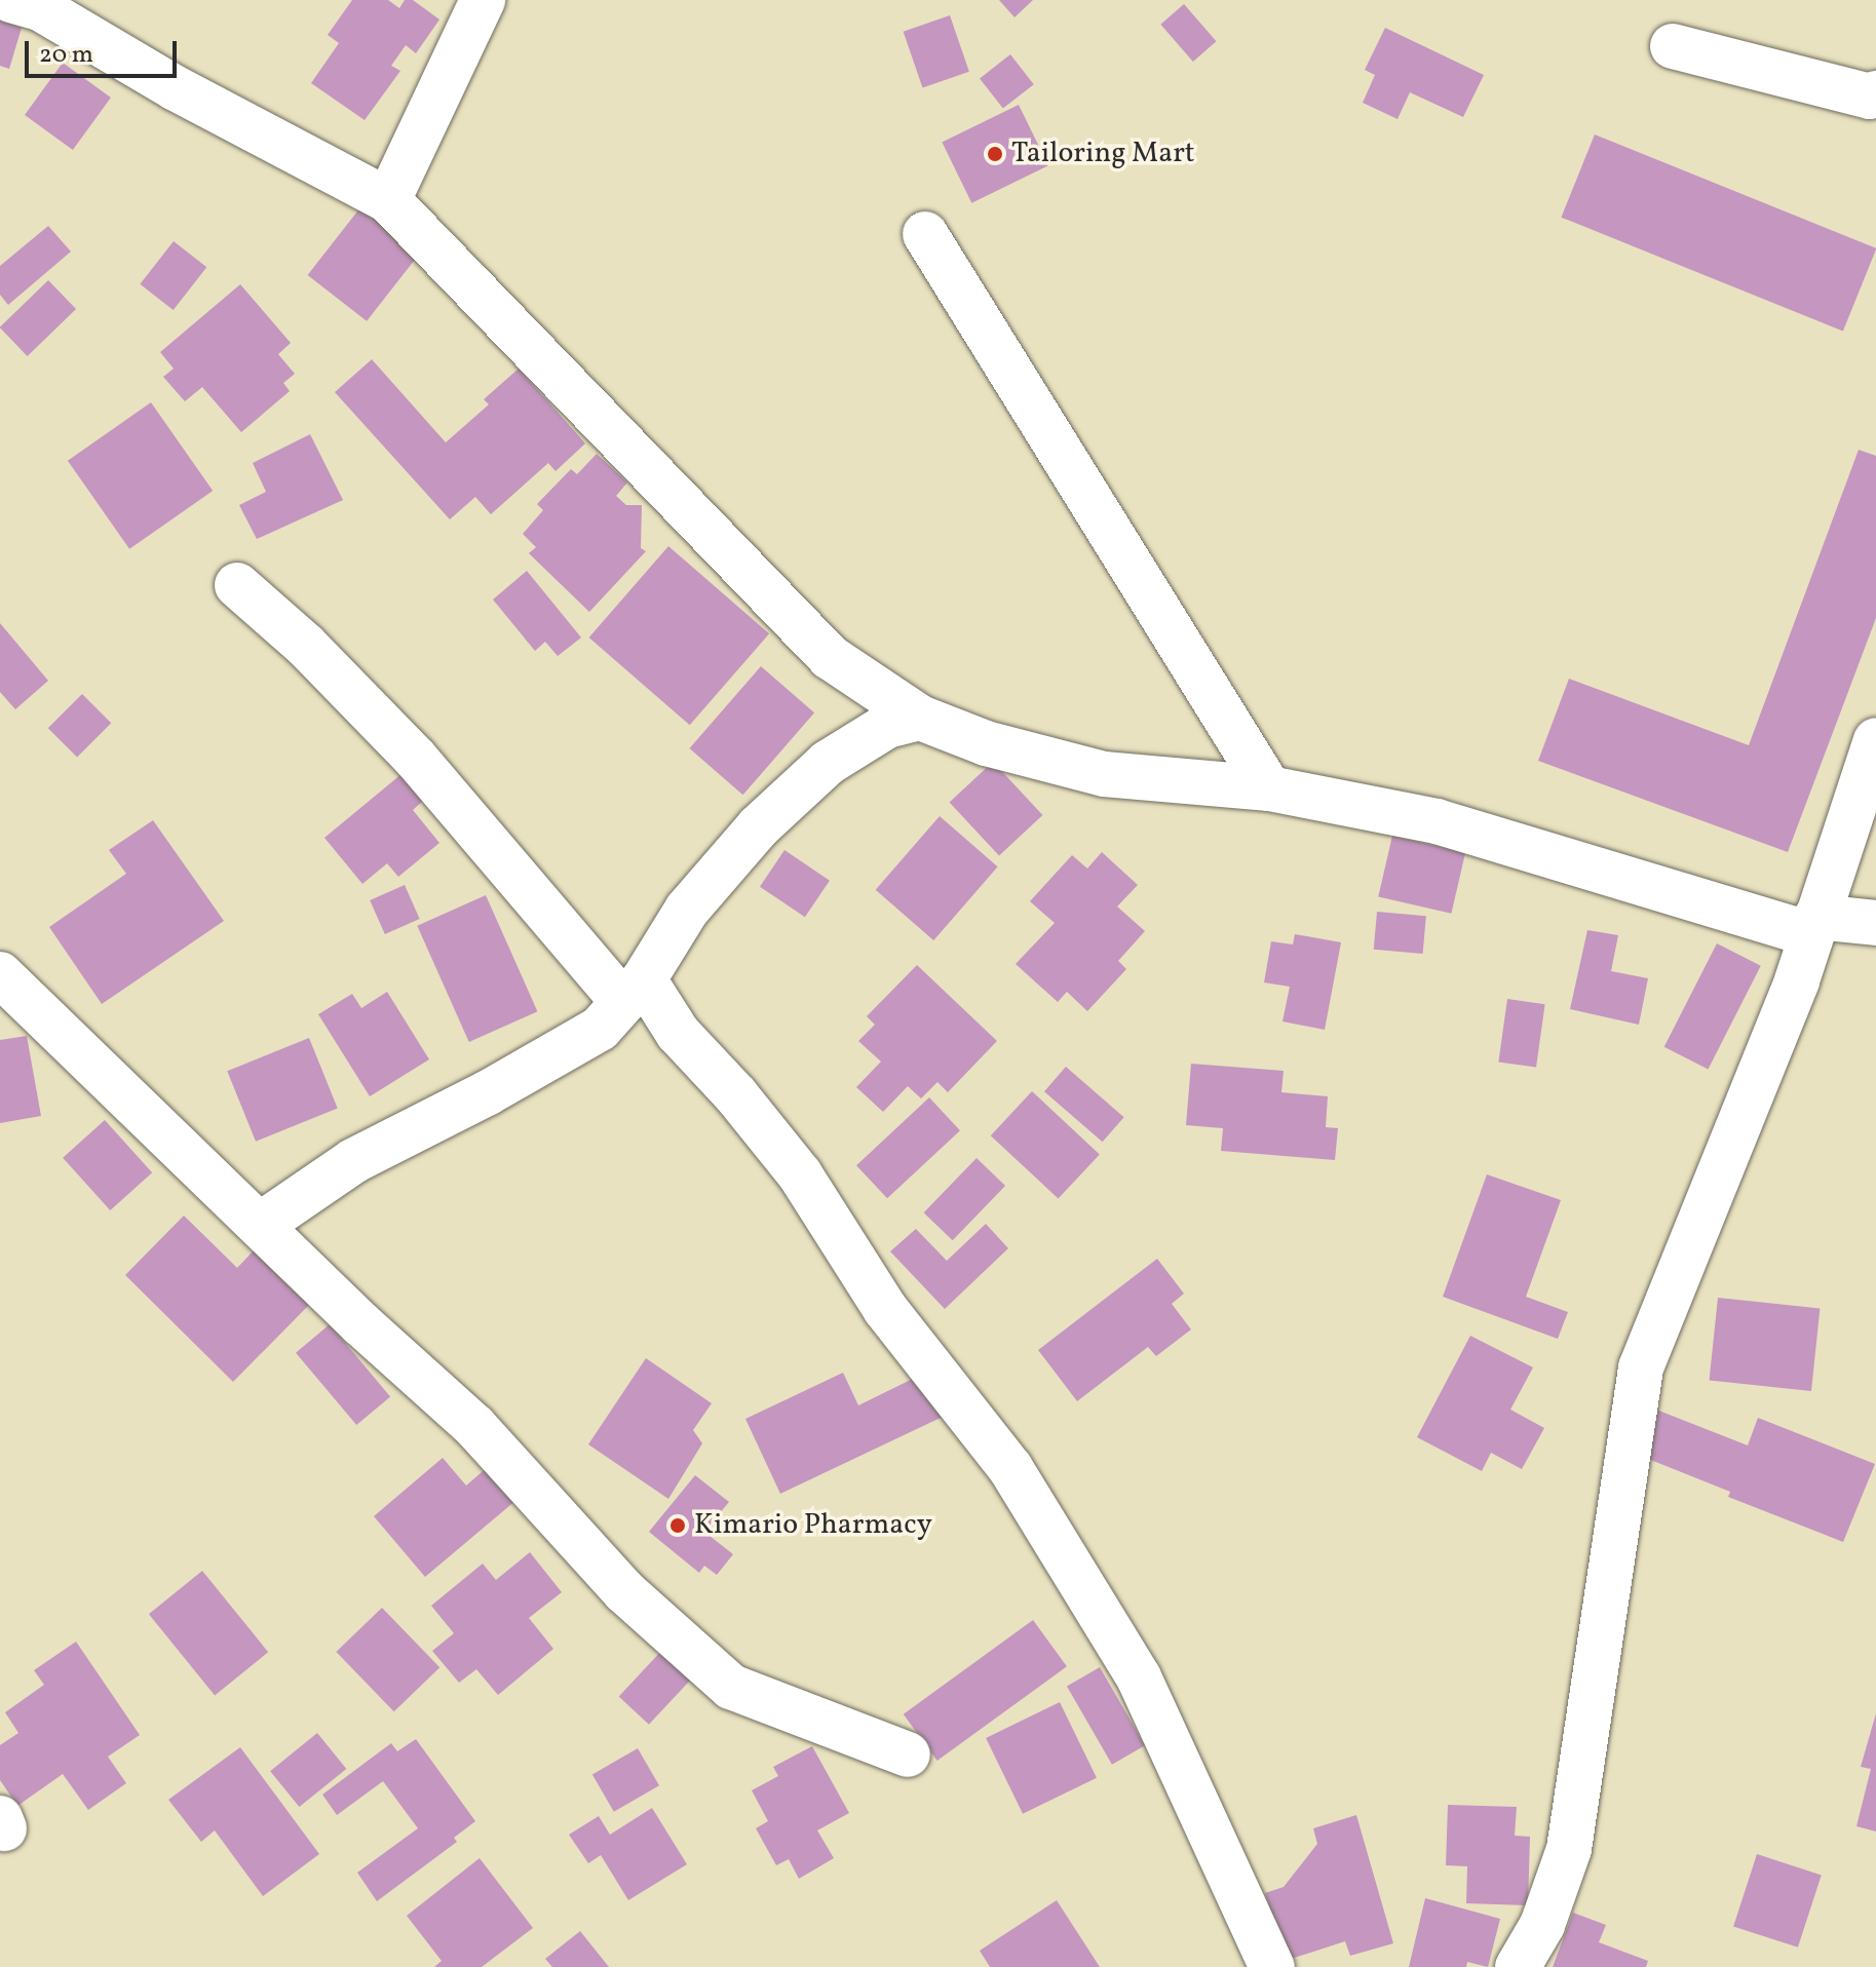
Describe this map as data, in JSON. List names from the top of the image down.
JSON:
{
  "places": ["Tailoring Mart", "Kimario Pharmacy"],
  "scale_bar": "20 m"
}
